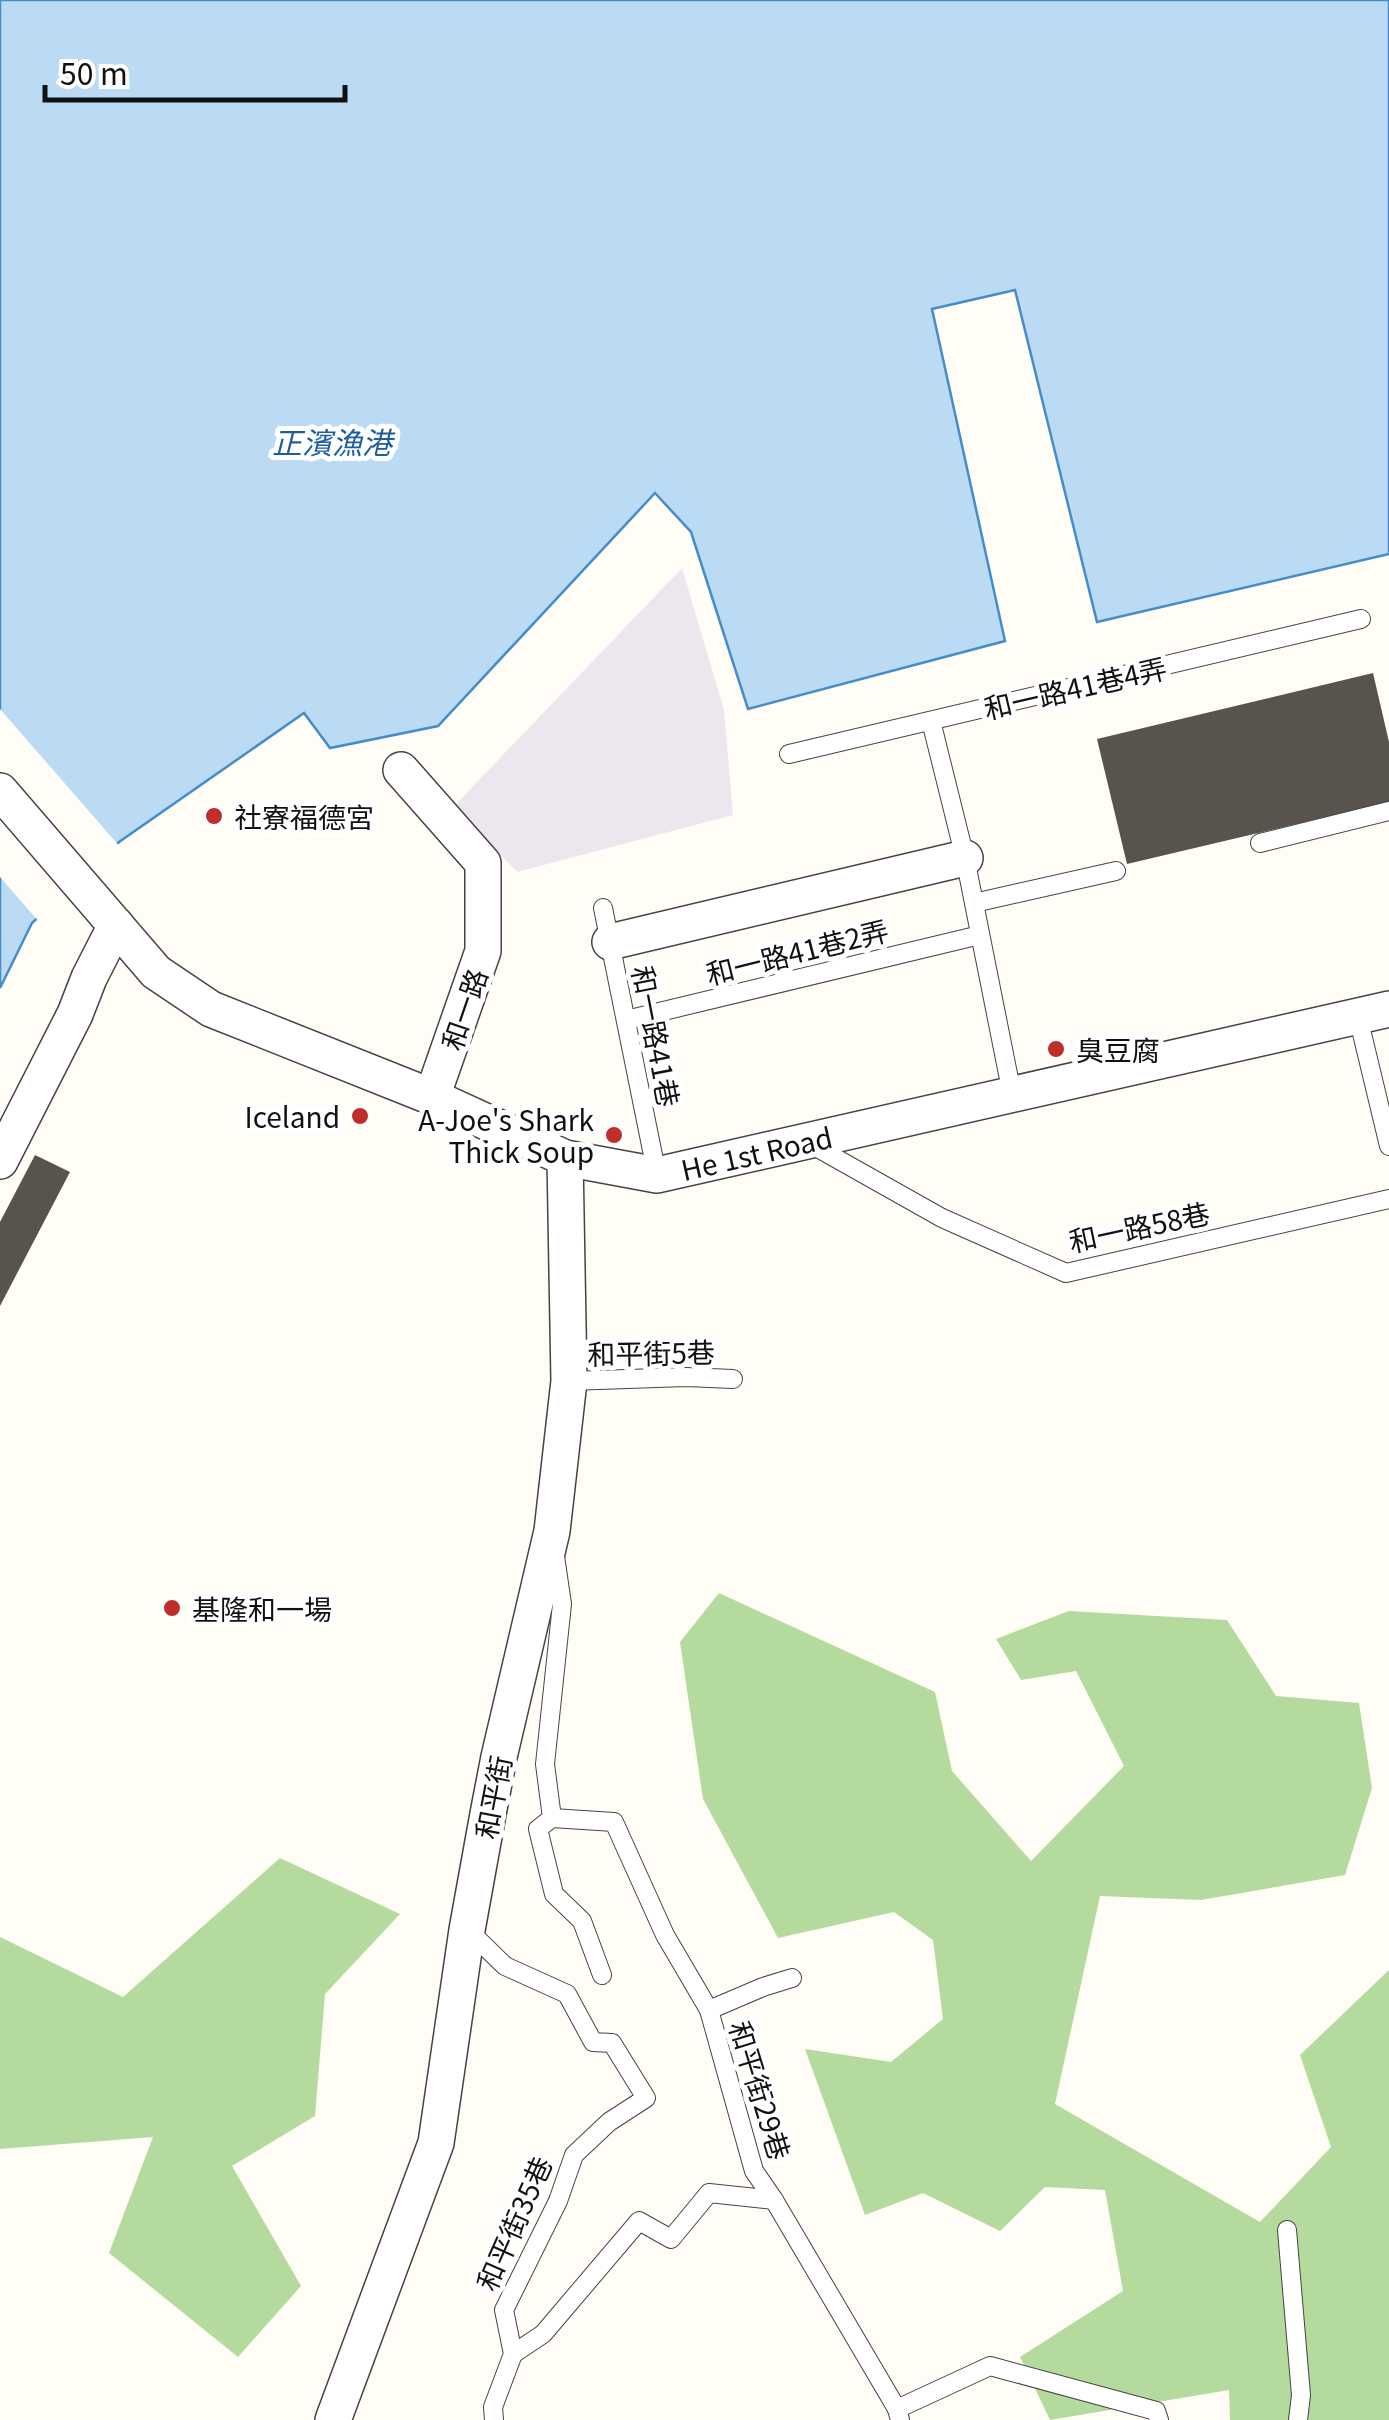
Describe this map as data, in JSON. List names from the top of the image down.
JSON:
{
  "streets": {
    "street": ["和一路", "He 1st Road", "和平街"],
    "lane": [
      "和一路41巷4弄",
      "和一路41巷2弄",
      "和一路41巷",
      "和一路58巷",
      "和平街5巷",
      "和平街29巷",
      "和平街35巷"
    ]
  },
  "crossings": [
    ["和一路41巷2弄", "和一路41巷"],
    ["和一路", "He 1st Road"],
    ["和一路41巷", "He 1st Road"],
    ["He 1st Road", "和一路58巷"],
    ["He 1st Road", "和平街"],
    ["和平街5巷", "和平街"],
    ["和平街", "和平街35巷"]
  ],
  "water": ["正濱漁港"],
  "places": [
    "社寮福德宮",
    "臭豆腐",
    "Iceland",
    "A-Joe's Shark Thick Soup",
    "基隆和一場"
  ],
  "scale_bar": "50 m"
}
